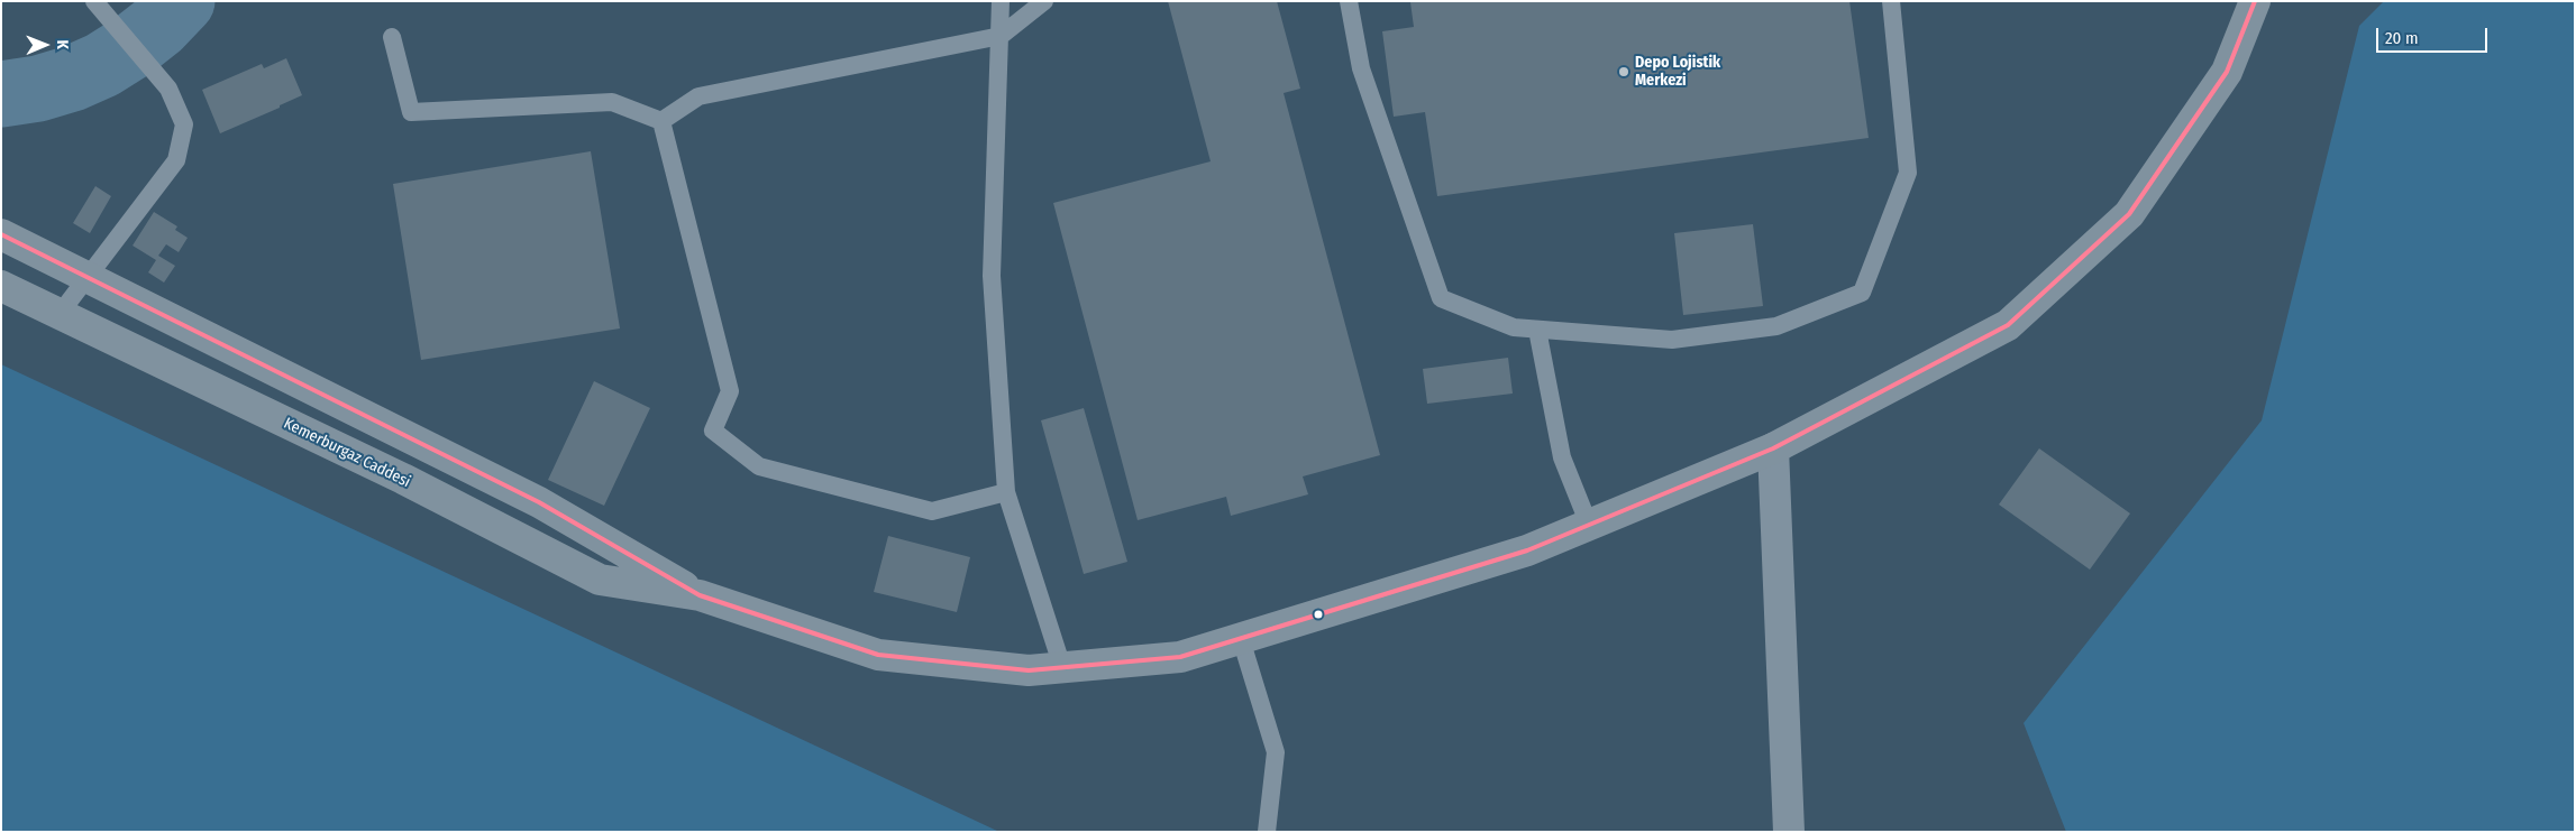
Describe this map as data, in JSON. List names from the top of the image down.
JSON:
{
  "streets": {
    "main road": ["Kemerburgaz Caddesi"]
  },
  "places": ["Depo Lojistik Merkezi"],
  "scale_bar": "20 m",
  "north": "right"
}
